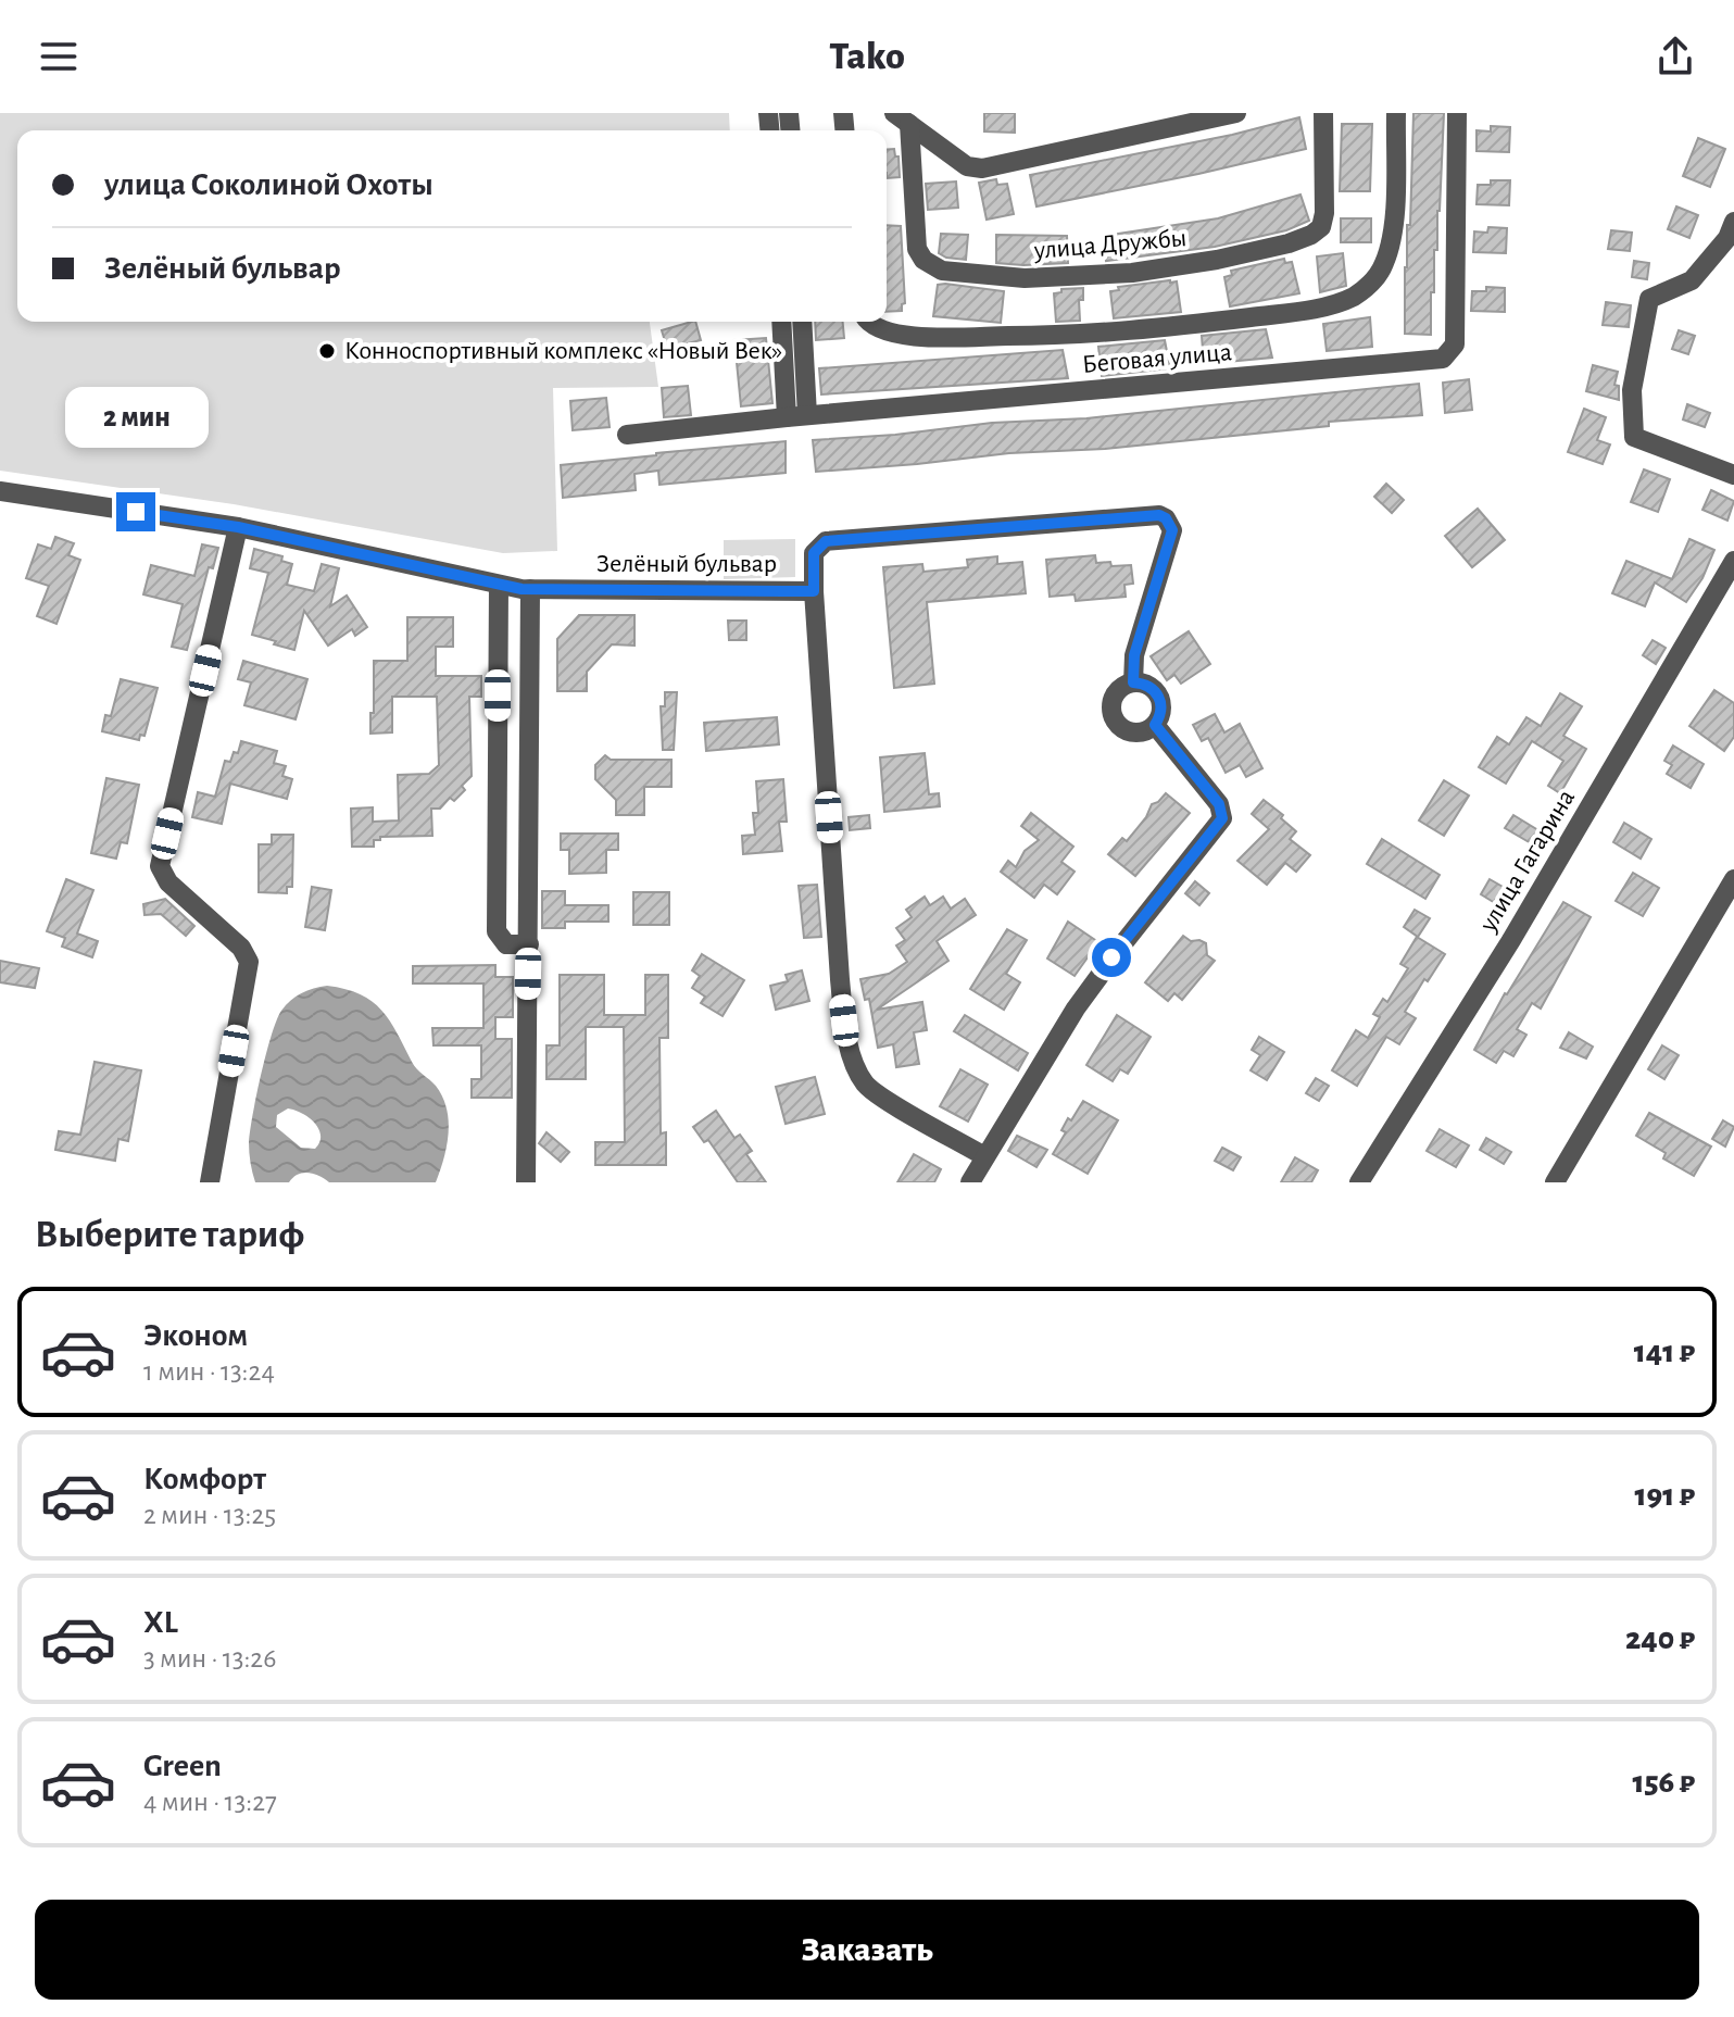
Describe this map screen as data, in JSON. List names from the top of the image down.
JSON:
{
  "streets": {
    "street": [
      "улица Дружбы",
      "Беговая улица",
      "Зелёный бульвар",
      "улица Гагарина"
    ]
  },
  "places": ["Конноспортивный комплекс «Новый Век»"],
  "page": {
    "header": "Tako",
    "banner": ["улица Соколиной Охоты", "Зелёный бульвар"],
    "bubble": "2 мин",
    "heading": "Выберите тариф",
    "list": [
      {
        "name": "Эконом",
        "note": "1 мин · 13:24",
        "value": "141 ₽"
      },
      {
        "name": "Комфорт",
        "note": "2 мин · 13:25",
        "value": "191 ₽"
      },
      {
        "name": "XL",
        "note": "3 мин · 13:26",
        "value": "240 ₽"
      },
      {
        "name": "Green",
        "note": "4 мин · 13:27",
        "value": "156 ₽"
      }
    ],
    "buttons": "Заказать"
  }
}
